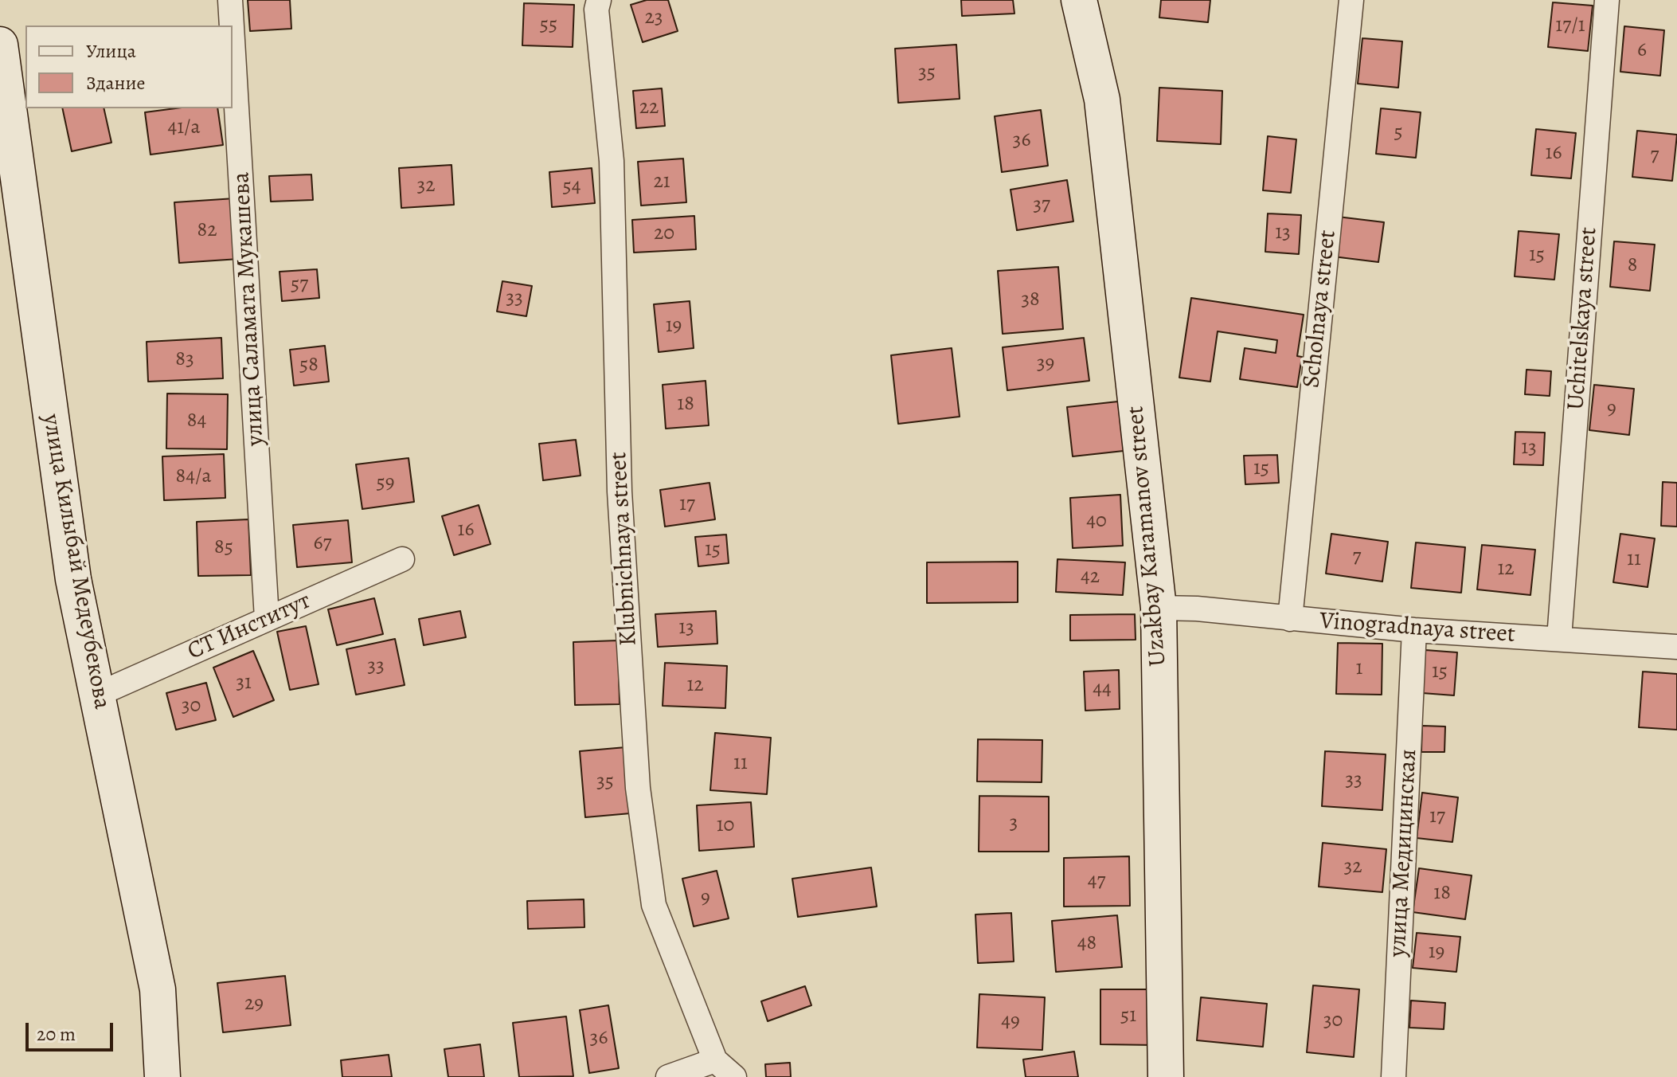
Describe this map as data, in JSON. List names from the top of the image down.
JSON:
{
  "streets": {
    "street": [
      "улица Саламата Мукашева",
      "Scholnaya street",
      "Uchitelskaya street",
      "Uzakbay Karamanov street",
      "Klubnichnaya street",
      "улица Килыбай Медеубекова",
      "СТ Институт",
      "Vinogradnaya street",
      "улица Медицинская"
    ]
  },
  "crossings": [
    ["улица Саламата Мукашева", "СТ Институт"],
    ["Scholnaya street", "Vinogradnaya street"],
    ["Uchitelskaya street", "Vinogradnaya street"],
    ["Uzakbay Karamanov street", "Vinogradnaya street"],
    ["улица Килыбай Медеубекова", "СТ Институт"],
    ["Vinogradnaya street", "улица Медицинская"]
  ],
  "house_numbers": [
    "23",
    "55",
    "17/1",
    "6",
    "35",
    "22",
    "41/а",
    "5",
    "36",
    "16",
    "7",
    "21",
    "32",
    "54",
    "37",
    "82",
    "13",
    "20",
    "15",
    "8",
    "57",
    "33",
    "38",
    "19",
    "83",
    "39",
    "58",
    "18",
    "9",
    "84",
    "13",
    "15",
    "84/а",
    "59",
    "17",
    "40",
    "16",
    "67",
    "85",
    "15",
    "7",
    "11",
    "12",
    "42",
    "13",
    "33",
    "1",
    "15",
    "31",
    "12",
    "44",
    "30",
    "11",
    "33",
    "35",
    "17",
    "3",
    "10",
    "32",
    "47",
    "18",
    "9",
    "48",
    "19",
    "29",
    "51",
    "30",
    "49",
    "36"
  ],
  "legend": ["Улица", "Здание"],
  "scale_bar": "20 m"
}
